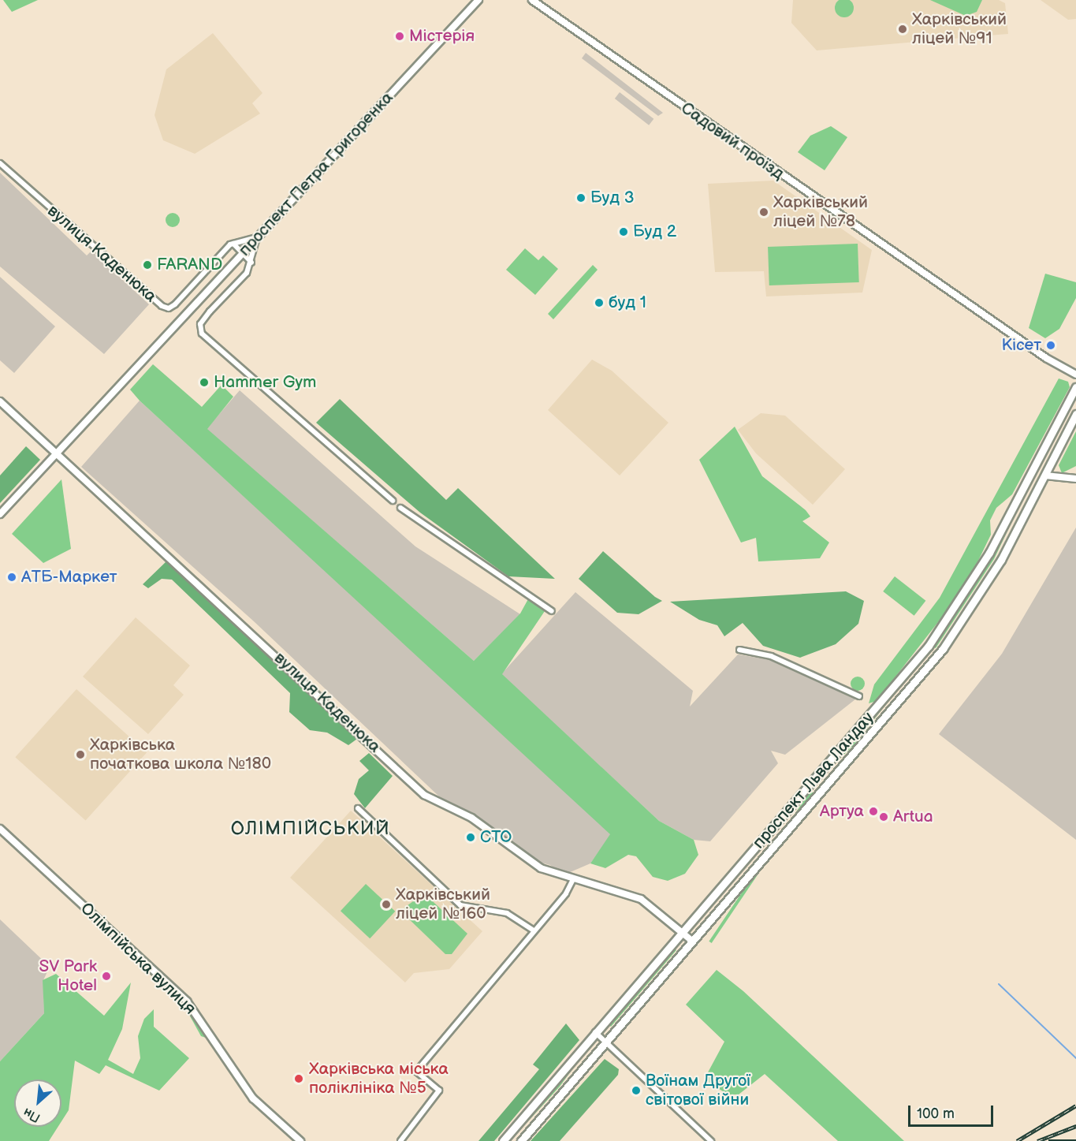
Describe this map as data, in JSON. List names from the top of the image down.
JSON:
{
  "streets": {
    "main road": ["проспект Льва Ландау"],
    "street": [
      "Садовий проїзд",
      "проспект Петра Григоренка",
      "вулиця Каденюка",
      "Олімпійська вулиця"
    ]
  },
  "crossings": [
    ["проспект Петра Григоренка", "вулиця Каденюка"],
    ["вулиця Каденюка", "проспект Льва Ландау"]
  ],
  "districts": ["ОЛІМПІЙСЬКИЙ"],
  "places": [
    "Харківський ліцей №91",
    "Містерія",
    "Буд 3",
    "Харківський ліцей №78",
    "Буд 2",
    "FARAND",
    "буд 1",
    "Кісет",
    "Hammer Gym",
    "АТБ-Маркет",
    "Харківська початкова школа №180",
    "Артуа",
    "Artua",
    "СТО",
    "Харківський ліцей №160",
    "SV Park Hotel",
    "Харківська міська поліклініка №5",
    "Воїнам Другої світової війни"
  ],
  "scale_bar": "100 m",
  "north": "bottom left"
}
